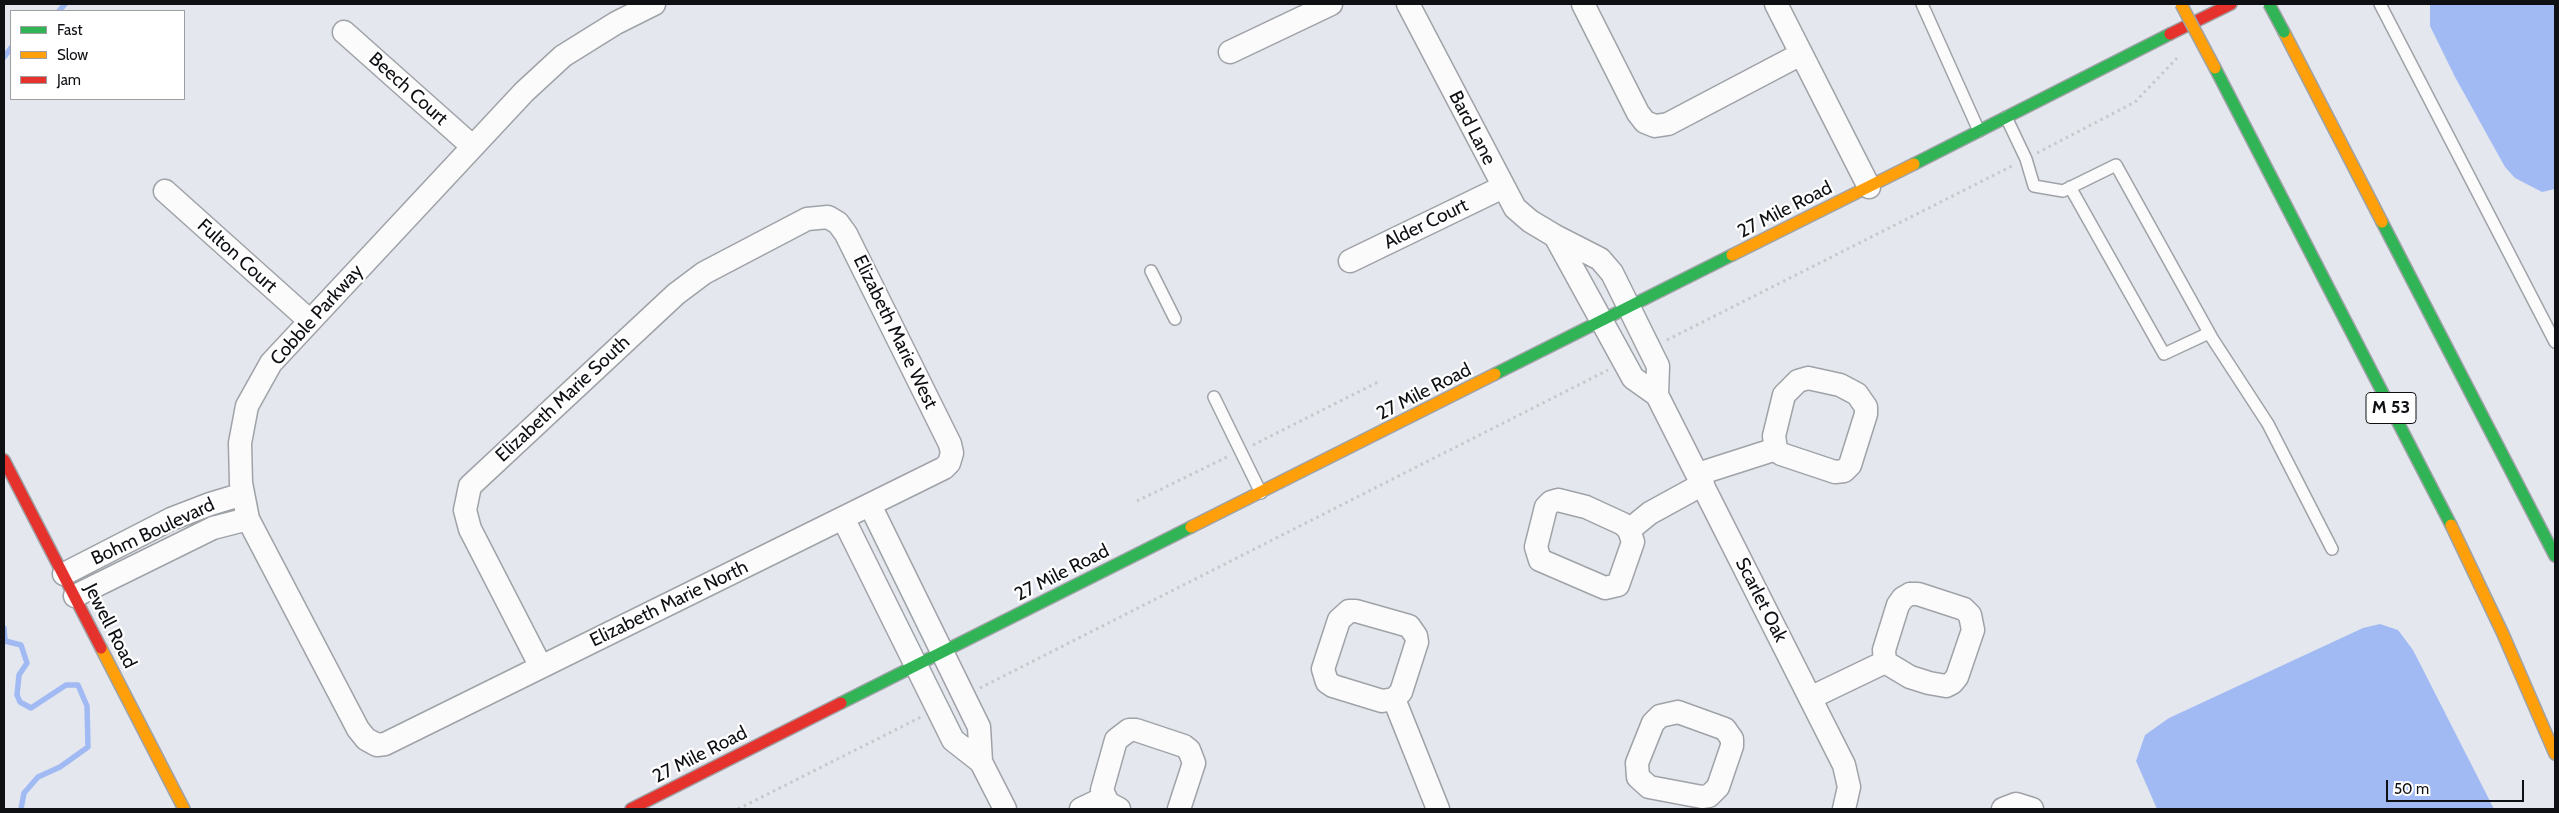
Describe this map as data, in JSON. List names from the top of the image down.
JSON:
{
  "streets": {
    "main road": ["27 Mile Road", "M 53", "Jewell Road"],
    "street": [
      "Beech Court",
      "Bard Lane",
      "Alder Court",
      "Fulton Court",
      "Cobble Parkway",
      "Elizabeth Marie West",
      "Elizabeth Marie South",
      "Bohm Boulevard",
      "Scarlet Oak",
      "Elizabeth Marie North"
    ]
  },
  "crossings": [
    ["Beech Court", "Cobble Parkway"],
    ["Bard Lane", "27 Mile Road"],
    ["Bard Lane", "Alder Court"],
    ["Bard Lane", "Scarlet Oak"],
    ["27 Mile Road", "Scarlet Oak"],
    ["Fulton Court", "Cobble Parkway"],
    ["Cobble Parkway", "Bohm Boulevard"],
    ["Cobble Parkway", "Elizabeth Marie North"],
    ["Elizabeth Marie West", "Elizabeth Marie South"],
    ["Elizabeth Marie West", "Elizabeth Marie North"],
    ["Elizabeth Marie South", "Elizabeth Marie North"],
    ["Bohm Boulevard", "Jewell Road"]
  ],
  "legend": ["Fast", "Slow", "Jam"],
  "scale_bar": "50 m"
}
